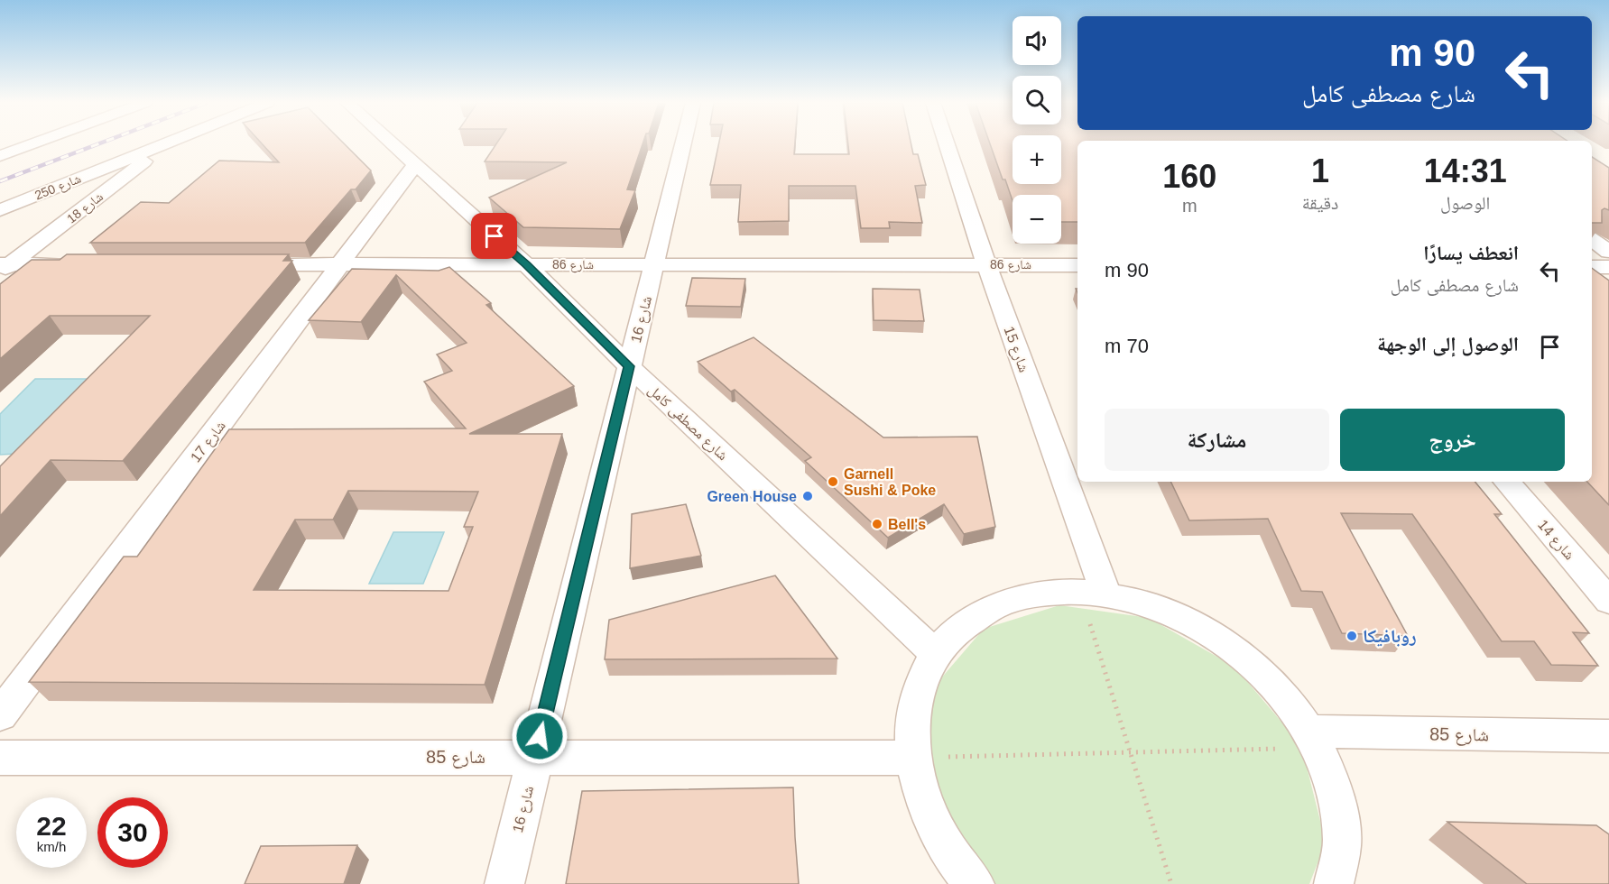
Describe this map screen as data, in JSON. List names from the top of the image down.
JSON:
{
  "streets": {
    "street": [
      "شارع 250",
      "شارع 18",
      "شارع 86",
      "شارع 16",
      "شارع 15",
      "شارع مصطفى كامل",
      "شارع 17",
      "شارع 14",
      "شارع 85"
    ]
  },
  "crossings": [
    ["شارع 86", "شارع 16"],
    ["شارع 86", "شارع 15"],
    ["شارع 86", "شارع مصطفى كامل"],
    ["شارع 86", "شارع 17"],
    ["شارع 16", "شارع مصطفى كامل"],
    ["شارع 16", "شارع 85"],
    ["شارع مصطفى كامل", "شارع 17"]
  ],
  "places": [
    "Garnell Sushi & Poke",
    "Green House",
    "Bell's",
    "روبافيكا"
  ],
  "page": {
    "map_buttons": ["+", "−"],
    "turn": ["90 m", "شارع مصطفى كامل"],
    "eta": [
      "14:31",
      "الوصول",
      "1",
      "دقيقة",
      "160",
      "m"
    ],
    "list": [
      {
        "name": "انعطف يسارًا",
        "note": "شارع مصطفى كامل",
        "value": "90 m"
      },
      {
        "name": "الوصول إلى الوجهة",
        "value": "70 m"
      }
    ],
    "buttons": ["خروج", "مشاركة"],
    "speed": "22 km/h",
    "limit": "30"
  }
}
